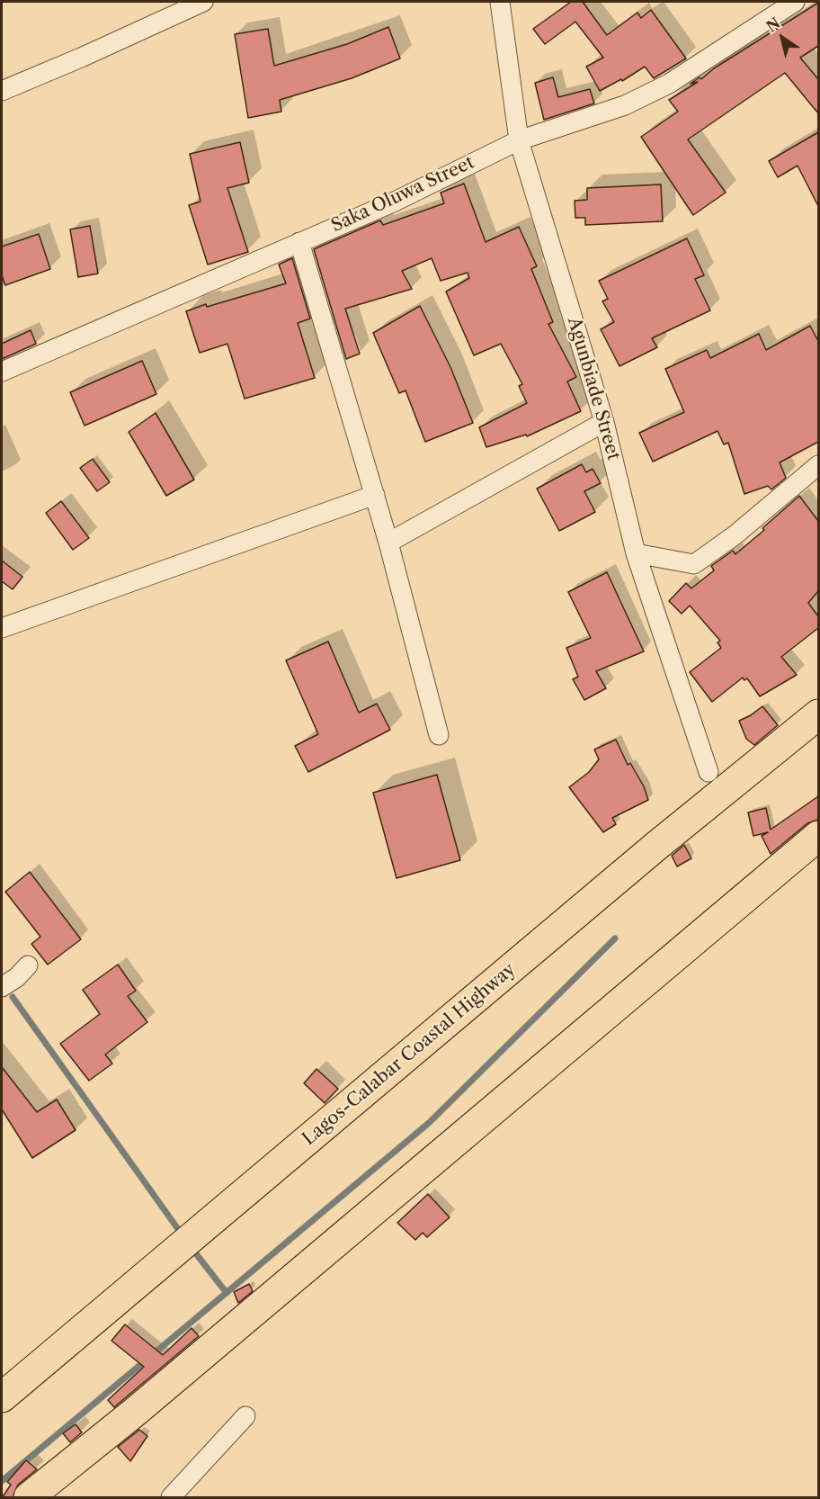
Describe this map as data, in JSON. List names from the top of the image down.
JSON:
{
  "streets": {
    "highway": ["Lagos-Calabar Coastal Highway"],
    "street": ["Saka Oluwa Street", "Agunbiade Street"]
  },
  "crossings": [
    ["Saka Oluwa Street", "Agunbiade Street"]
  ],
  "north": "top left"
}
